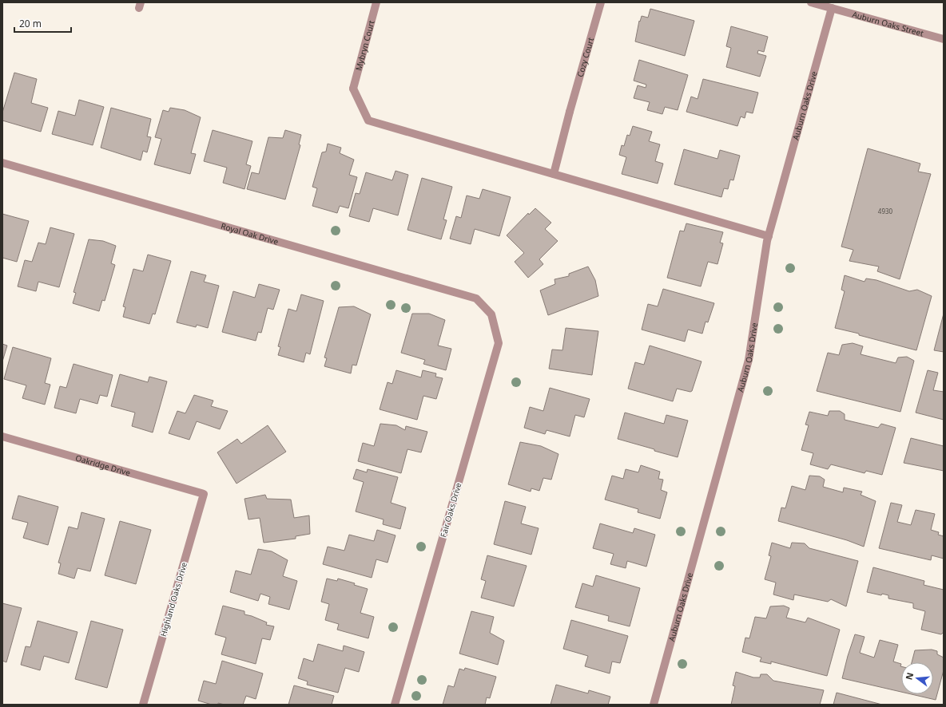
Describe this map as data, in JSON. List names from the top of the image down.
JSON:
{
  "streets": {
    "street": [
      "Auburn Oaks Street",
      "Mybryn Court",
      "Cozy Court",
      "Auburn Oaks Drive",
      "Royal Oak Drive",
      "Oakridge Drive",
      "Fair Oaks Drive",
      "Highland Oaks Drive"
    ]
  },
  "crossings": [
    ["Auburn Oaks Street", "Auburn Oaks Drive"],
    ["Mybryn Court", "Cozy Court"],
    ["Royal Oak Drive", "Fair Oaks Drive"],
    ["Oakridge Drive", "Highland Oaks Drive"]
  ],
  "house_numbers": ["4930"],
  "scale_bar": "20 m",
  "north": "left"
}
